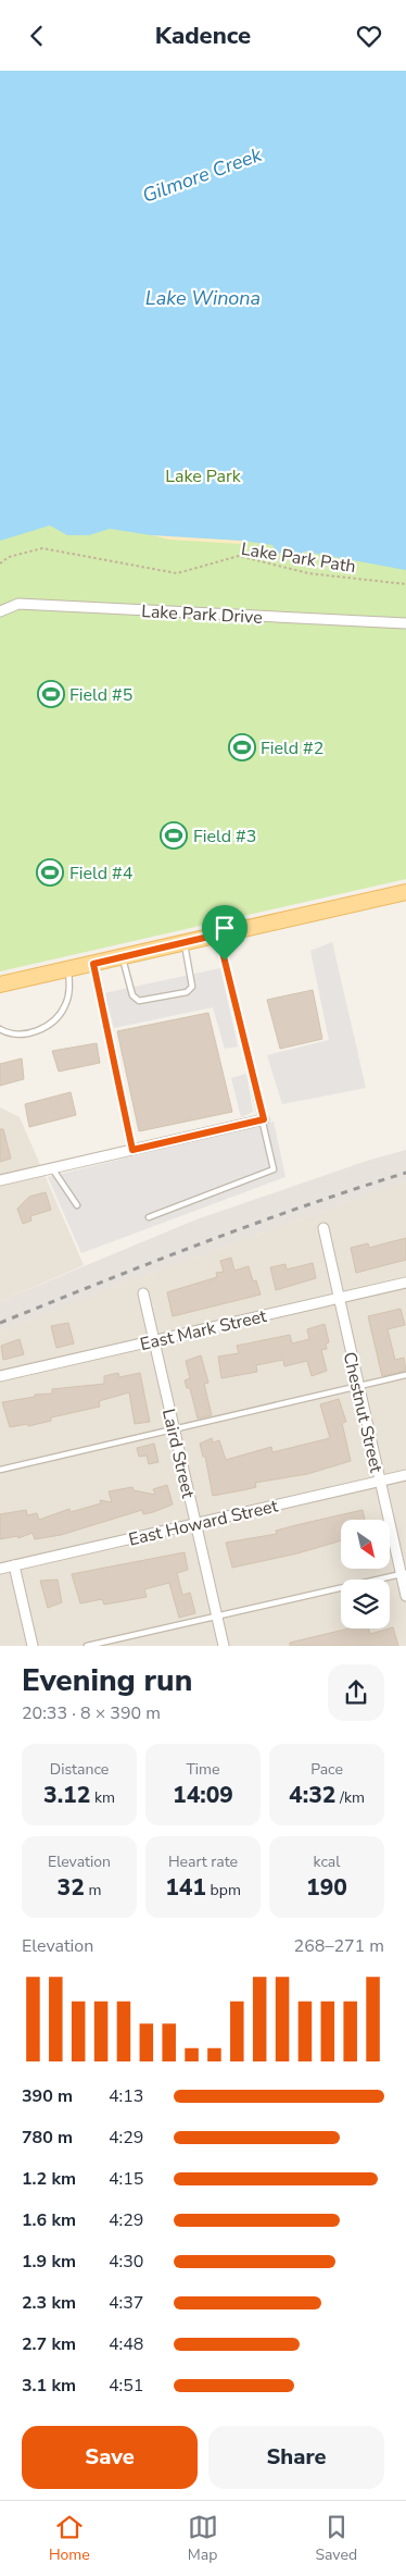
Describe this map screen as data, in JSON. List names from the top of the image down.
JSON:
{
  "streets": {
    "street": [
      "Lake Park Drive",
      "East Mark Street",
      "Chestnut Street",
      "Laird Street",
      "East Howard Street"
    ],
    "path": ["Lake Park Path"]
  },
  "crossings": [
    ["East Mark Street", "Chestnut Street"],
    ["East Mark Street", "Laird Street"],
    ["Chestnut Street", "East Howard Street"],
    ["Laird Street", "East Howard Street"]
  ],
  "water": ["Gilmore Creek", "Lake Winona"],
  "parks": ["Lake Park"],
  "places": {
    "sports": [
      "Field #5",
      "Field #2",
      "Field #3",
      "Field #4"
    ]
  },
  "north": "bottom right",
  "page": {
    "header": "Kadence",
    "heading": ["Evening run", "20:33 · 8 × 390 m"],
    "stats": [
      ["Distance", "3.12 km"],
      ["Time", "14:09"],
      ["Pace", "4:32 /km"],
      ["Elevation", "32 m"],
      ["Heart rate", "141 bpm"],
      ["kcal", "190"]
    ],
    "chart": ["Elevation", "268–271 m"],
    "list": [
      {
        "name": "390 m",
        "note": "4:13"
      },
      {
        "name": "780 m",
        "note": "4:29"
      },
      {
        "name": "1.2 km",
        "note": "4:15"
      },
      {
        "name": "1.6 km",
        "note": "4:29"
      },
      {
        "name": "1.9 km",
        "note": "4:30"
      },
      {
        "name": "2.3 km",
        "note": "4:37"
      },
      {
        "name": "2.7 km",
        "note": "4:48"
      },
      {
        "name": "3.1 km",
        "note": "4:51"
      }
    ],
    "buttons": ["Save", "Share"],
    "tabs": ["Home", "Map", "Saved"]
  }
}
